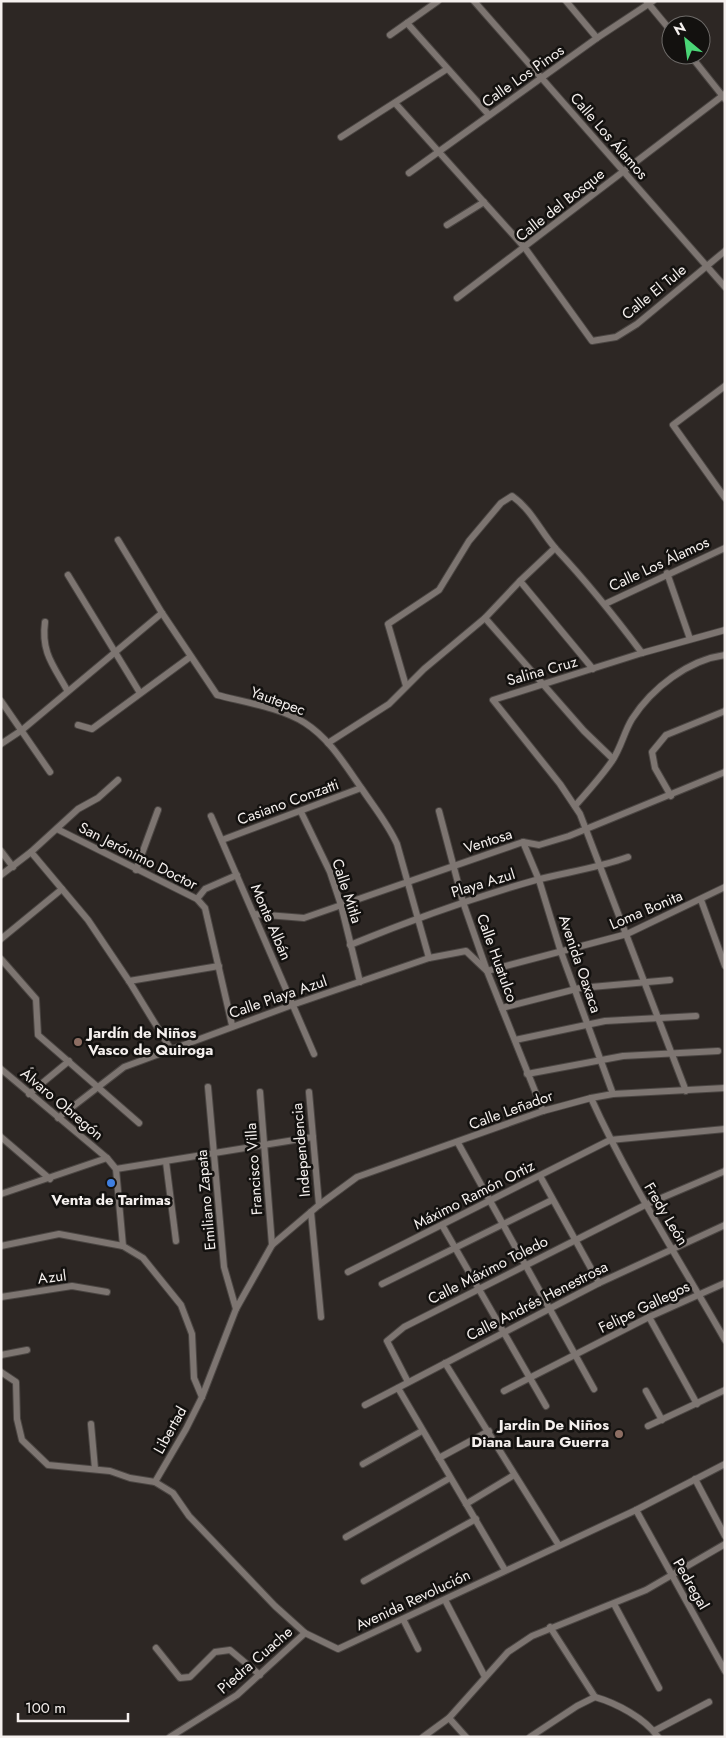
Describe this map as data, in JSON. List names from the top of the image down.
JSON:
{
  "streets": {
    "street": [
      "Calle Los Pinos",
      "Calle Los Álamos",
      "Calle del Bosque",
      "Calle El Tule",
      "Salina Cruz",
      "Yautepec",
      "Casiano Conzatti",
      "Ventosa",
      "San Jerónimo Doctor",
      "Playa Azul",
      "Calle Mitla",
      "Loma Bonita",
      "Monte Albán",
      "Calle Huatulco",
      "Avenida Oaxaca",
      "Calle Playa Azul",
      "Álvaro Obregón",
      "Calle Leñador",
      "Independencia",
      "Francisco Villa",
      "Máximo Ramón Ortiz",
      "Emiliano Zapata",
      "Fredy León",
      "Calle Máximo Toledo",
      "Azul",
      "Calle Andrés Henestrosa",
      "Felipe Gallegos",
      "Libertad",
      "Pedregal",
      "Avenida Revolución",
      "Piedra Cuache"
    ]
  },
  "crossings": [
    ["Calle Los Pinos", "Calle Los Álamos"],
    ["Calle Los Álamos", "Calle del Bosque"],
    ["Calle Los Álamos", "Calle El Tule"],
    ["Calle del Bosque", "Calle El Tule"],
    ["Salina Cruz", "Ventosa"],
    ["Salina Cruz", "Playa Azul"],
    ["Yautepec", "Casiano Conzatti"],
    ["Yautepec", "Ventosa"],
    ["Yautepec", "Playa Azul"],
    ["Yautepec", "Calle Playa Azul"],
    ["Casiano Conzatti", "Calle Mitla"],
    ["Casiano Conzatti", "Monte Albán"],
    ["Ventosa", "Calle Mitla"],
    ["Ventosa", "Monte Albán"],
    ["Ventosa", "Calle Huatulco"],
    ["Ventosa", "Avenida Oaxaca"],
    ["San Jerónimo Doctor", "Calle Playa Azul"],
    ["Playa Azul", "Calle Mitla"],
    ["Playa Azul", "Calle Huatulco"],
    ["Playa Azul", "Avenida Oaxaca"],
    ["Calle Mitla", "Calle Playa Azul"],
    ["Loma Bonita", "Calle Huatulco"],
    ["Loma Bonita", "Avenida Oaxaca"],
    ["Loma Bonita", "Calle Playa Azul"],
    ["Monte Albán", "Calle Playa Azul"],
    ["Calle Huatulco", "Calle Playa Azul"],
    ["Calle Huatulco", "Calle Leñador"],
    ["Avenida Oaxaca", "Calle Leñador"],
    ["Calle Playa Azul", "Álvaro Obregón"],
    ["Calle Leñador", "Independencia"],
    ["Calle Leñador", "Fredy León"],
    ["Calle Leñador", "Libertad"],
    ["Independencia", "Libertad"],
    ["Francisco Villa", "Libertad"],
    ["Máximo Ramón Ortiz", "Fredy León"],
    ["Emiliano Zapata", "Libertad"],
    ["Fredy León", "Calle Máximo Toledo"],
    ["Fredy León", "Calle Andrés Henestrosa"],
    ["Fredy León", "Felipe Gallegos"],
    ["Calle Máximo Toledo", "Calle Andrés Henestrosa"],
    ["Libertad", "Avenida Revolución"],
    ["Pedregal", "Avenida Revolución"],
    ["Avenida Revolución", "Piedra Cuache"]
  ],
  "places": ["Jardín de Niños Vasco de Quiroga", "Venta de Tarimas", "Jardin De Niños Diana Laura Guerra"],
  "scale_bar": "100 m",
  "north": "top left"
}
